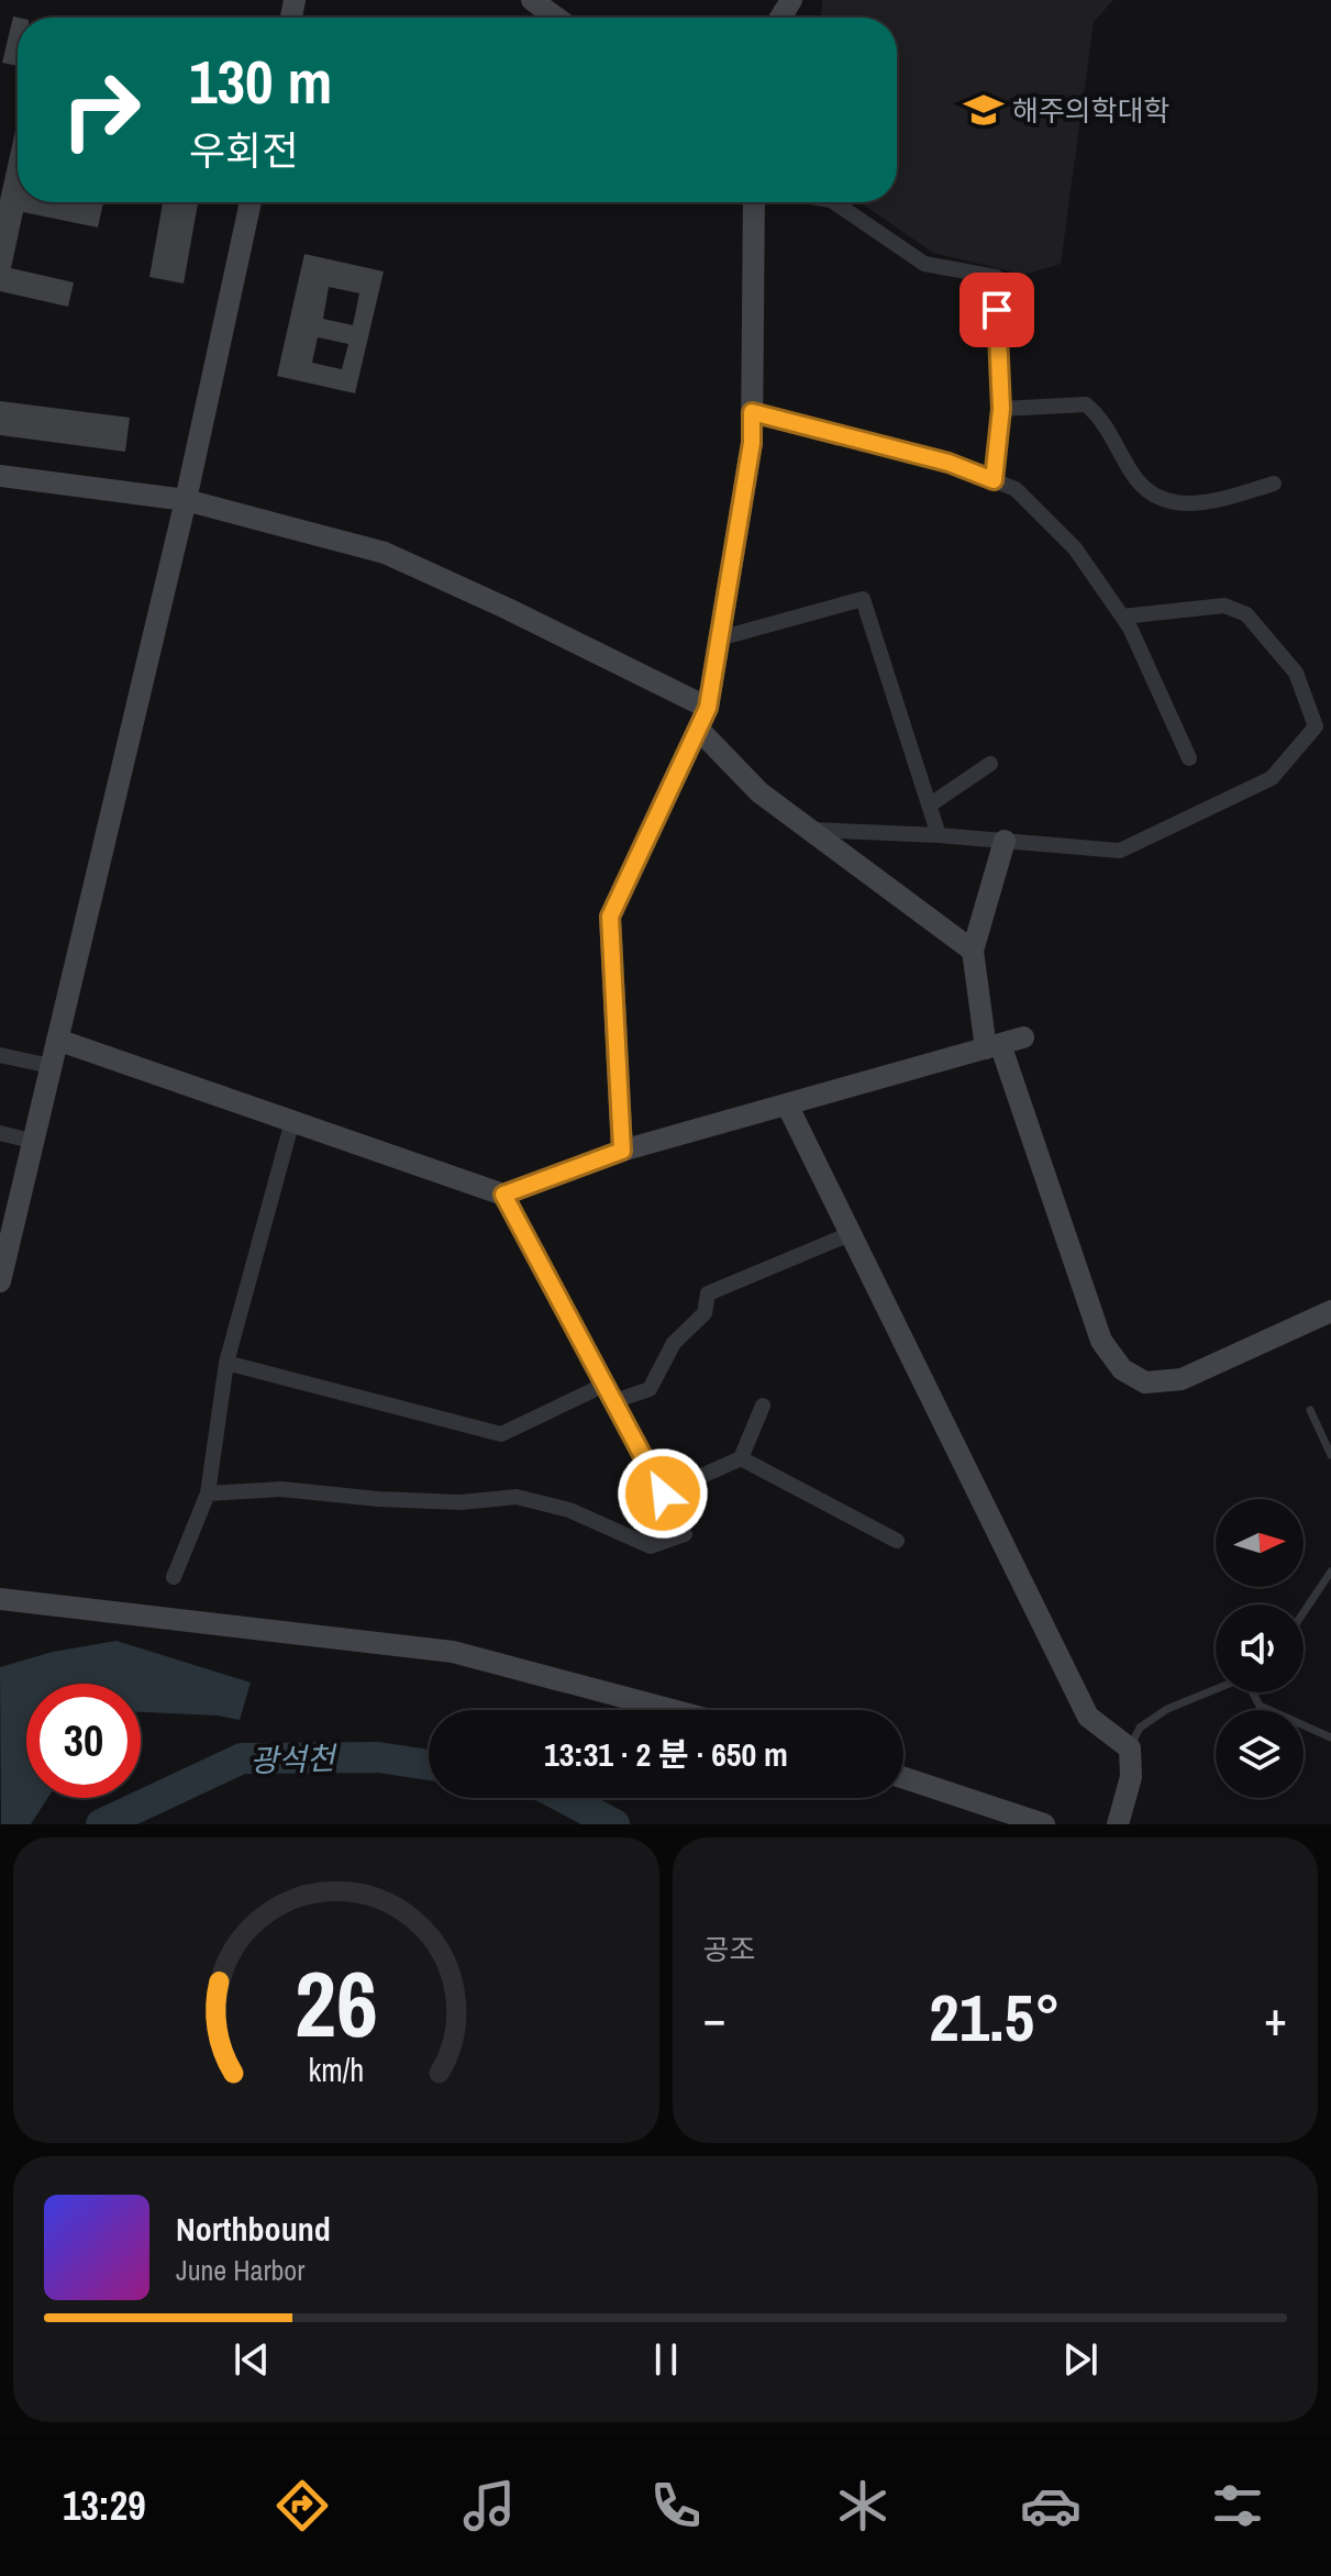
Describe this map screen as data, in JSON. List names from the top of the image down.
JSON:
{
  "water": ["광석천"],
  "places": {
    "school or university": ["해주의학대학"]
  },
  "north": "right",
  "page": {
    "turn": ["130 m", "우회전"],
    "limit": "30",
    "trip": "13:31 · 2 분 · 650 m",
    "tile": "공조",
    "heat": ["−", "21.5°", "+"],
    "song": ["Northbound", "June Harbor"],
    "tabs": "13:29",
    "gauge": ["26", "km/h"]
  }
}
